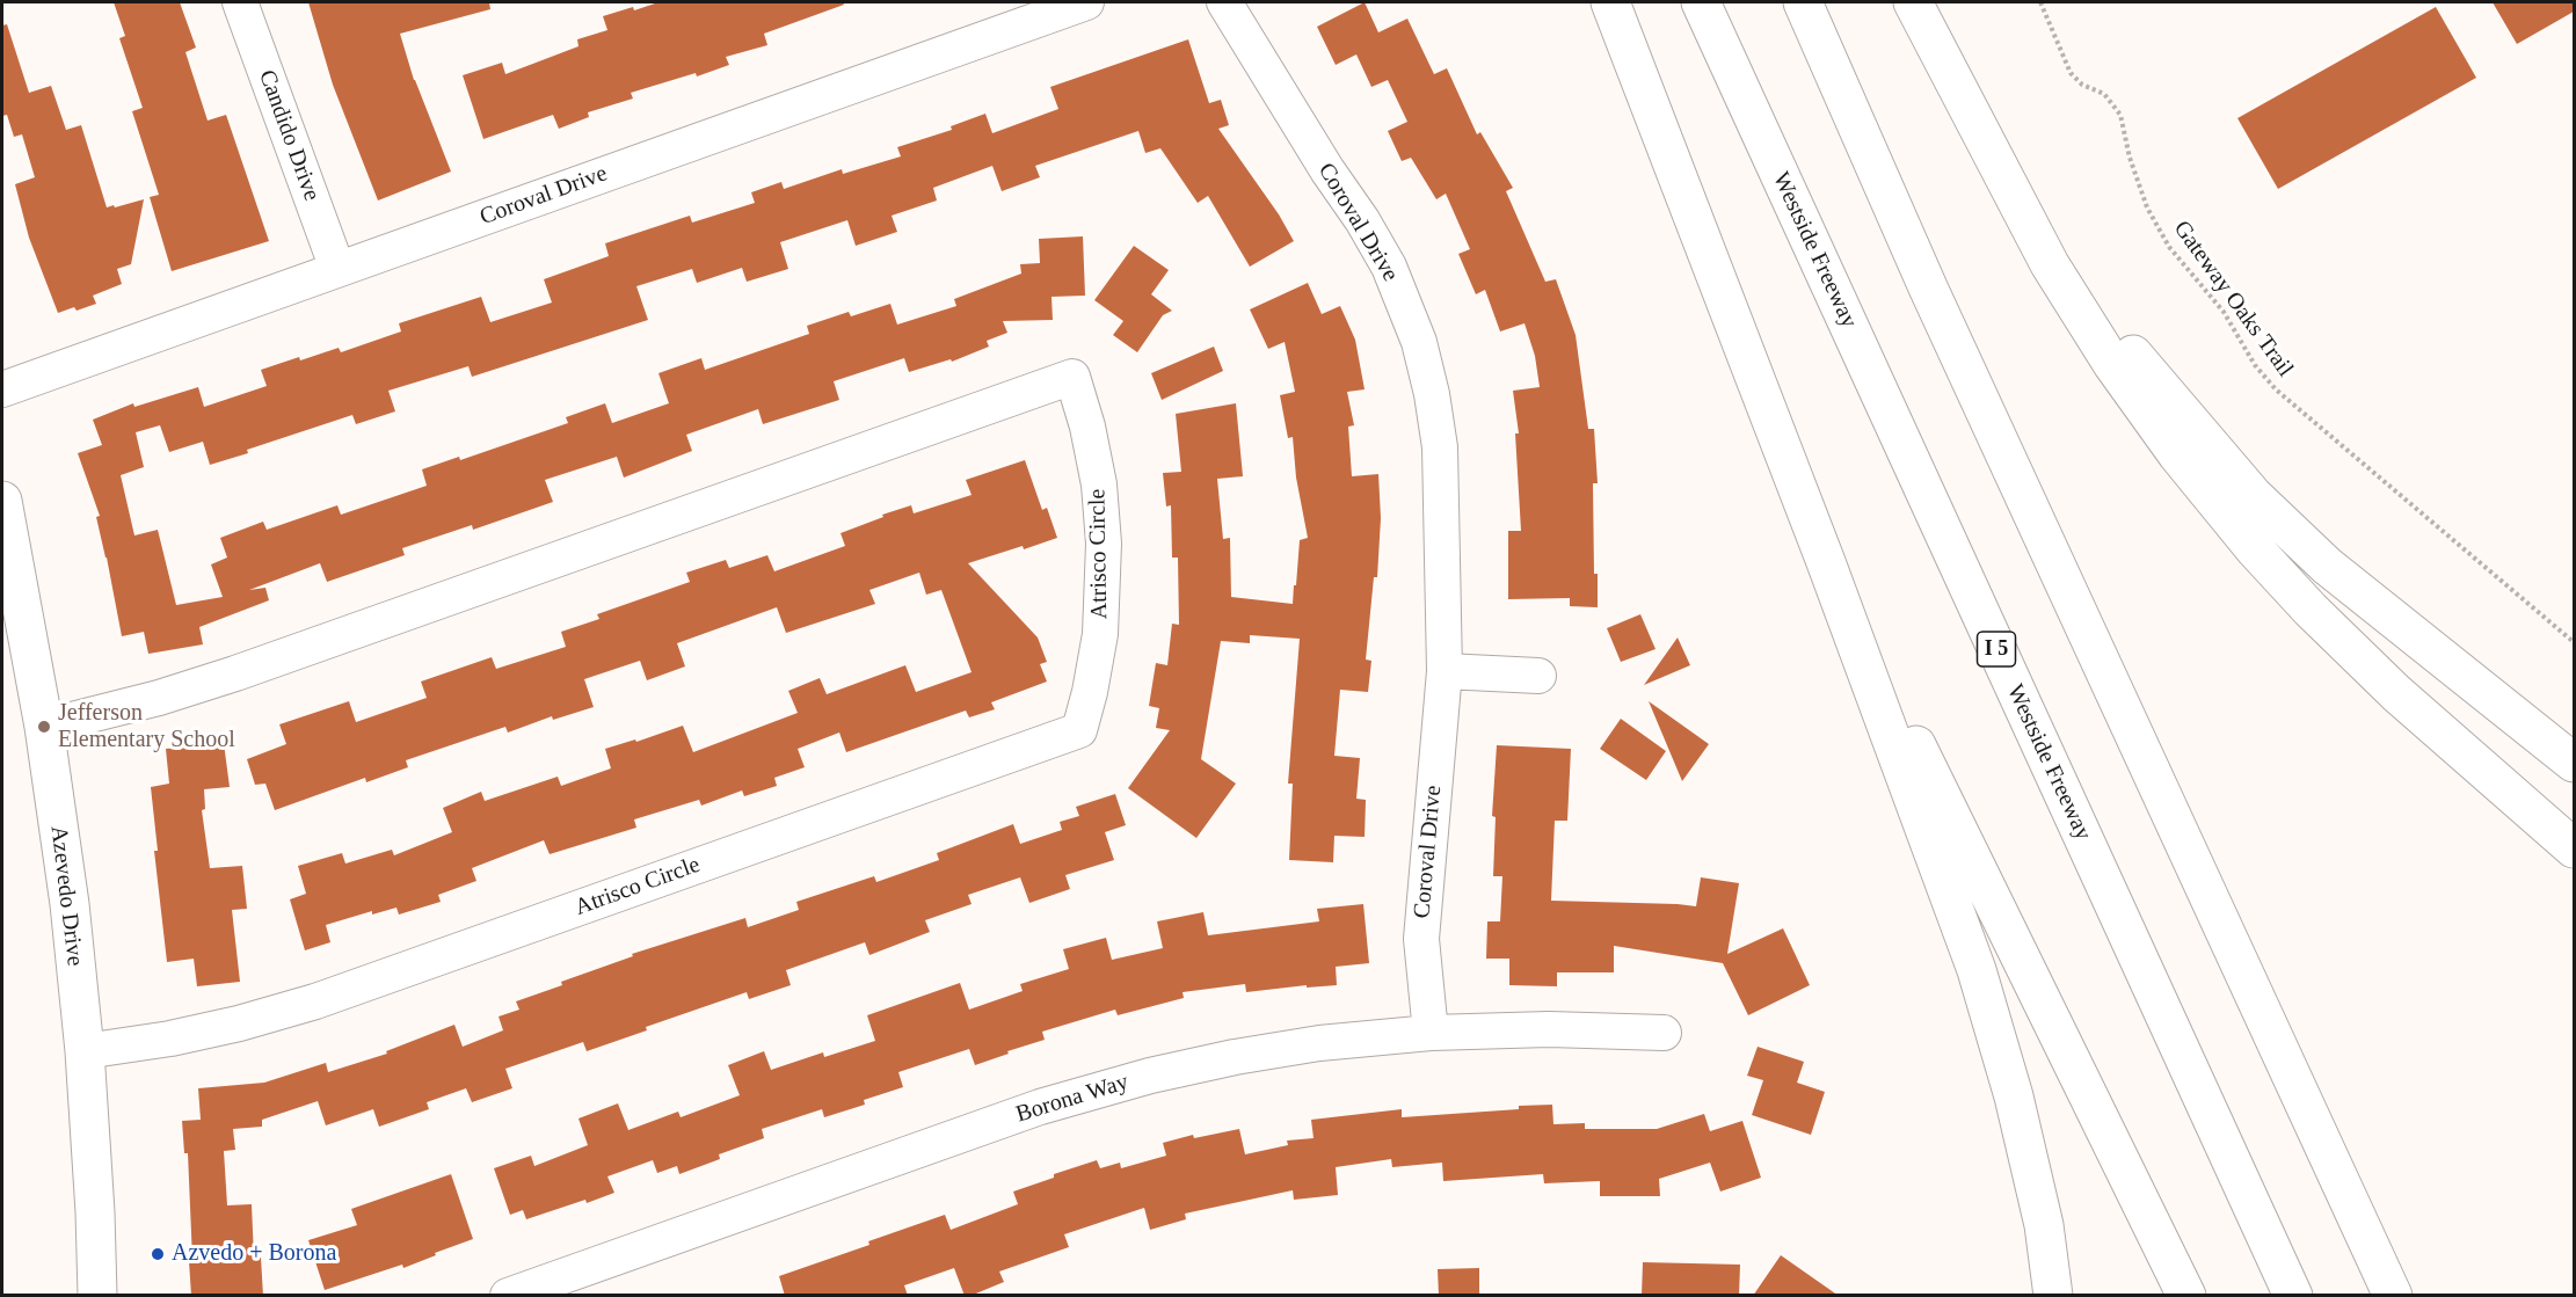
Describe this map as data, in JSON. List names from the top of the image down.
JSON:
{
  "streets": {
    "main road": ["Westside Freeway", "I 5", "Azevedo Drive"],
    "street": [
      "Candido Drive",
      "Coroval Drive",
      "Atrisco Circle",
      "Borona Way"
    ],
    "path": ["Gateway Oaks Trail"]
  },
  "crossings": [
    ["Candido Drive", "Coroval Drive"],
    ["Coroval Drive", "Borona Way"],
    ["Atrisco Circle", "Azevedo Drive"]
  ],
  "places": ["Jefferson Elementary School", "Azvedo + Borona"]
}
